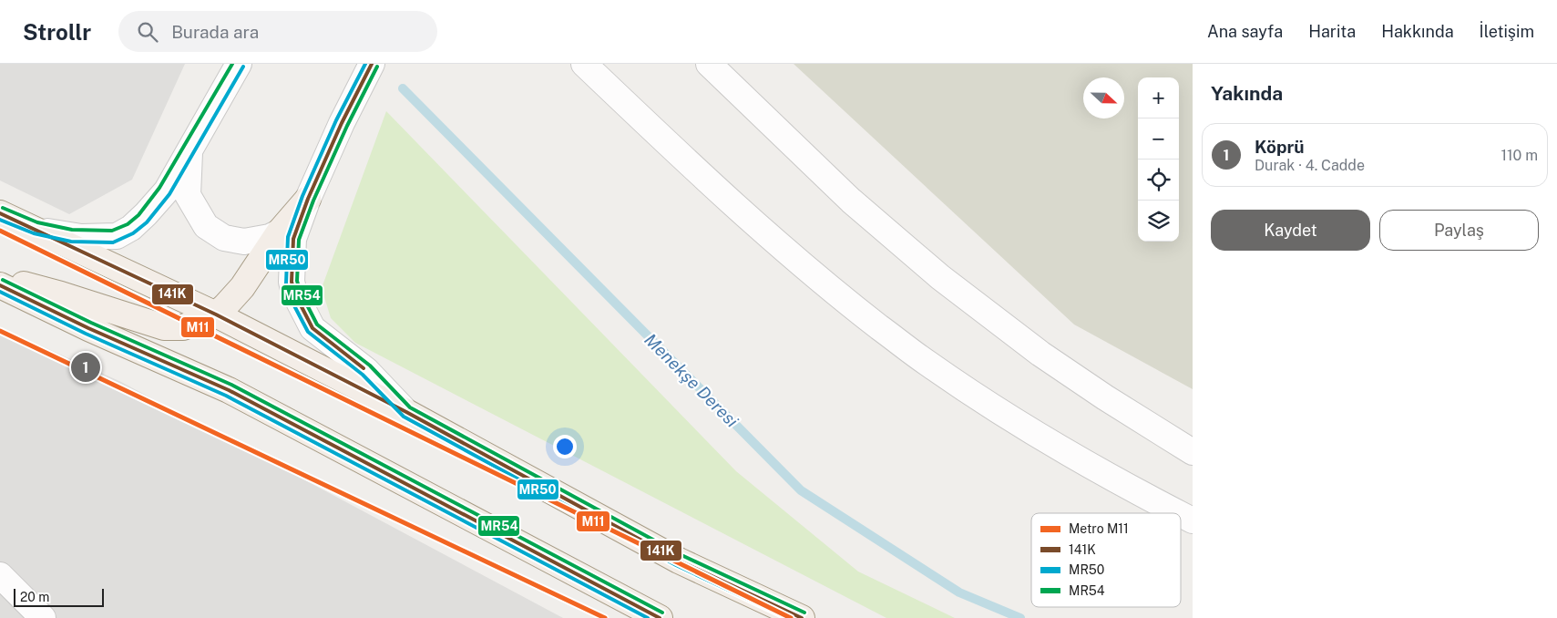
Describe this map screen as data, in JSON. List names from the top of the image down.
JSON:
{
  "water": ["Menekşe Deresi"],
  "lines": [
    "transit line 141K",
    "transit line MR50",
    "transit line MR54",
    "metro line M11"
  ],
  "legend": [
    "Metro M11",
    "141K",
    "MR50",
    "MR54"
  ],
  "scale_bar": "20 m",
  "north": "right",
  "page": {
    "header": "Strollr",
    "search": "Burada ara",
    "nav": [
      "Ana sayfa",
      "Harita",
      "Hakkında",
      "İletişim"
    ],
    "heading": "Yakında",
    "map_buttons": ["+", "−"],
    "list": [
      {
        "mark": "1",
        "name": "Köprü",
        "note": "Durak · 4. Cadde",
        "value": "110 m"
      }
    ],
    "buttons": ["Kaydet", "Paylaş"],
    "pins": "1",
    "scale": "20 m"
  }
}
